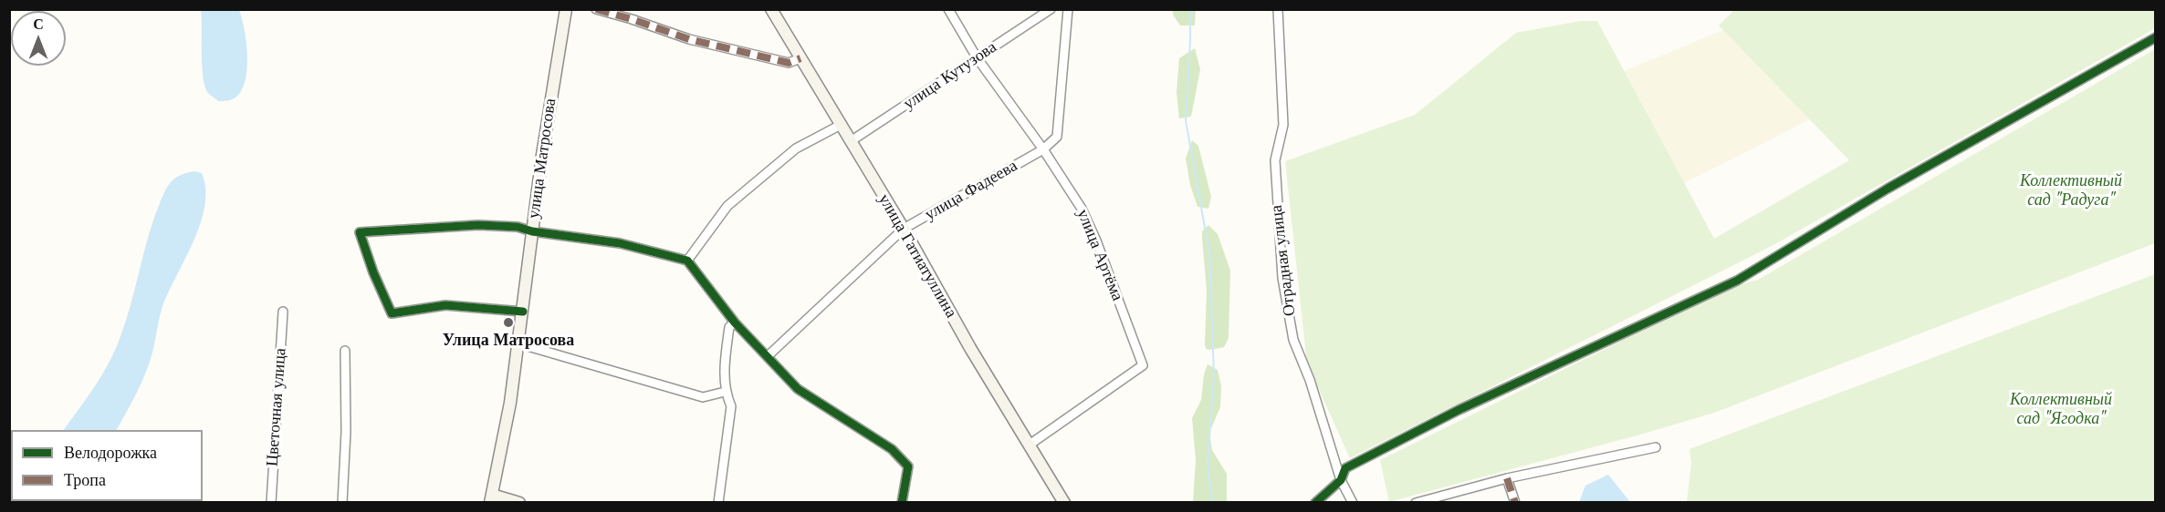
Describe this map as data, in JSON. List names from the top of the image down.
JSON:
{
  "streets": {
    "street": [
      "улица Кутузова",
      "улица Матросова",
      "улица Фадеева",
      "улица Артёма",
      "улица Гатиатуллина",
      "Отрадная улица",
      "Цветочная улица"
    ]
  },
  "crossings": [
    ["улица Кутузова", "улица Артёма"],
    ["улица Кутузова", "улица Гатиатуллина"],
    ["улица Фадеева", "улица Артёма"],
    ["улица Фадеева", "улица Гатиатуллина"],
    ["улица Артёма", "улица Гатиатуллина"]
  ],
  "parks": ["Коллективный сад \"Радуга\"", "Коллективный сад \"Ягодка\""],
  "places": ["Улица Матросова"],
  "legend": ["Велодорожка", "Тропа"],
  "north": "top"
}
